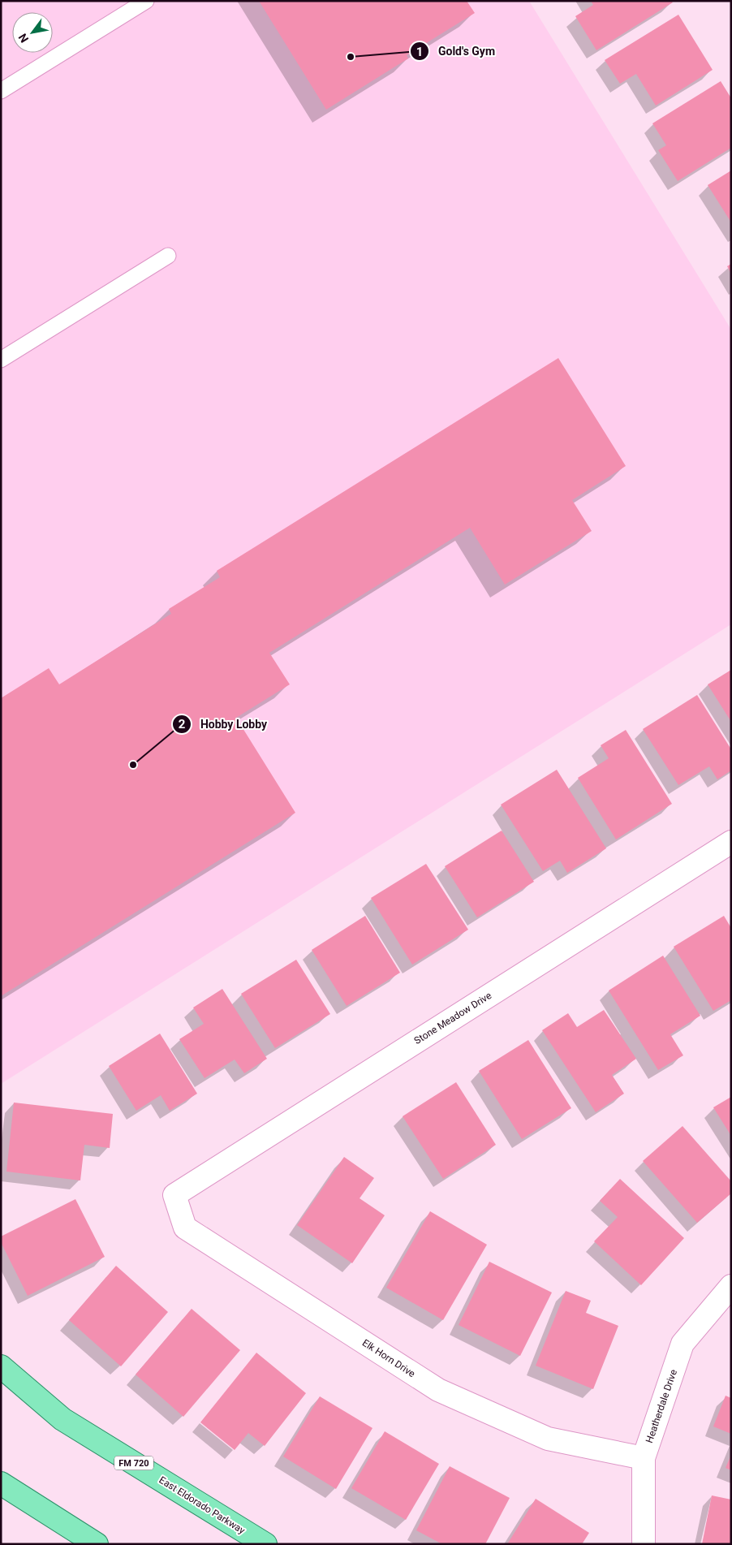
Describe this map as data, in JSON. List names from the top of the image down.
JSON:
{
  "streets": {
    "main road": ["FM 720", "East Eldorado Parkway"],
    "street": ["Stone Meadow Drive", "Elk Horn Drive", "Heatherdale Drive"]
  },
  "crossings": [
    ["Stone Meadow Drive", "Elk Horn Drive"],
    ["Elk Horn Drive", "Heatherdale Drive"]
  ],
  "places": ["Gold's Gym", "Hobby Lobby"],
  "north": "bottom left"
}
